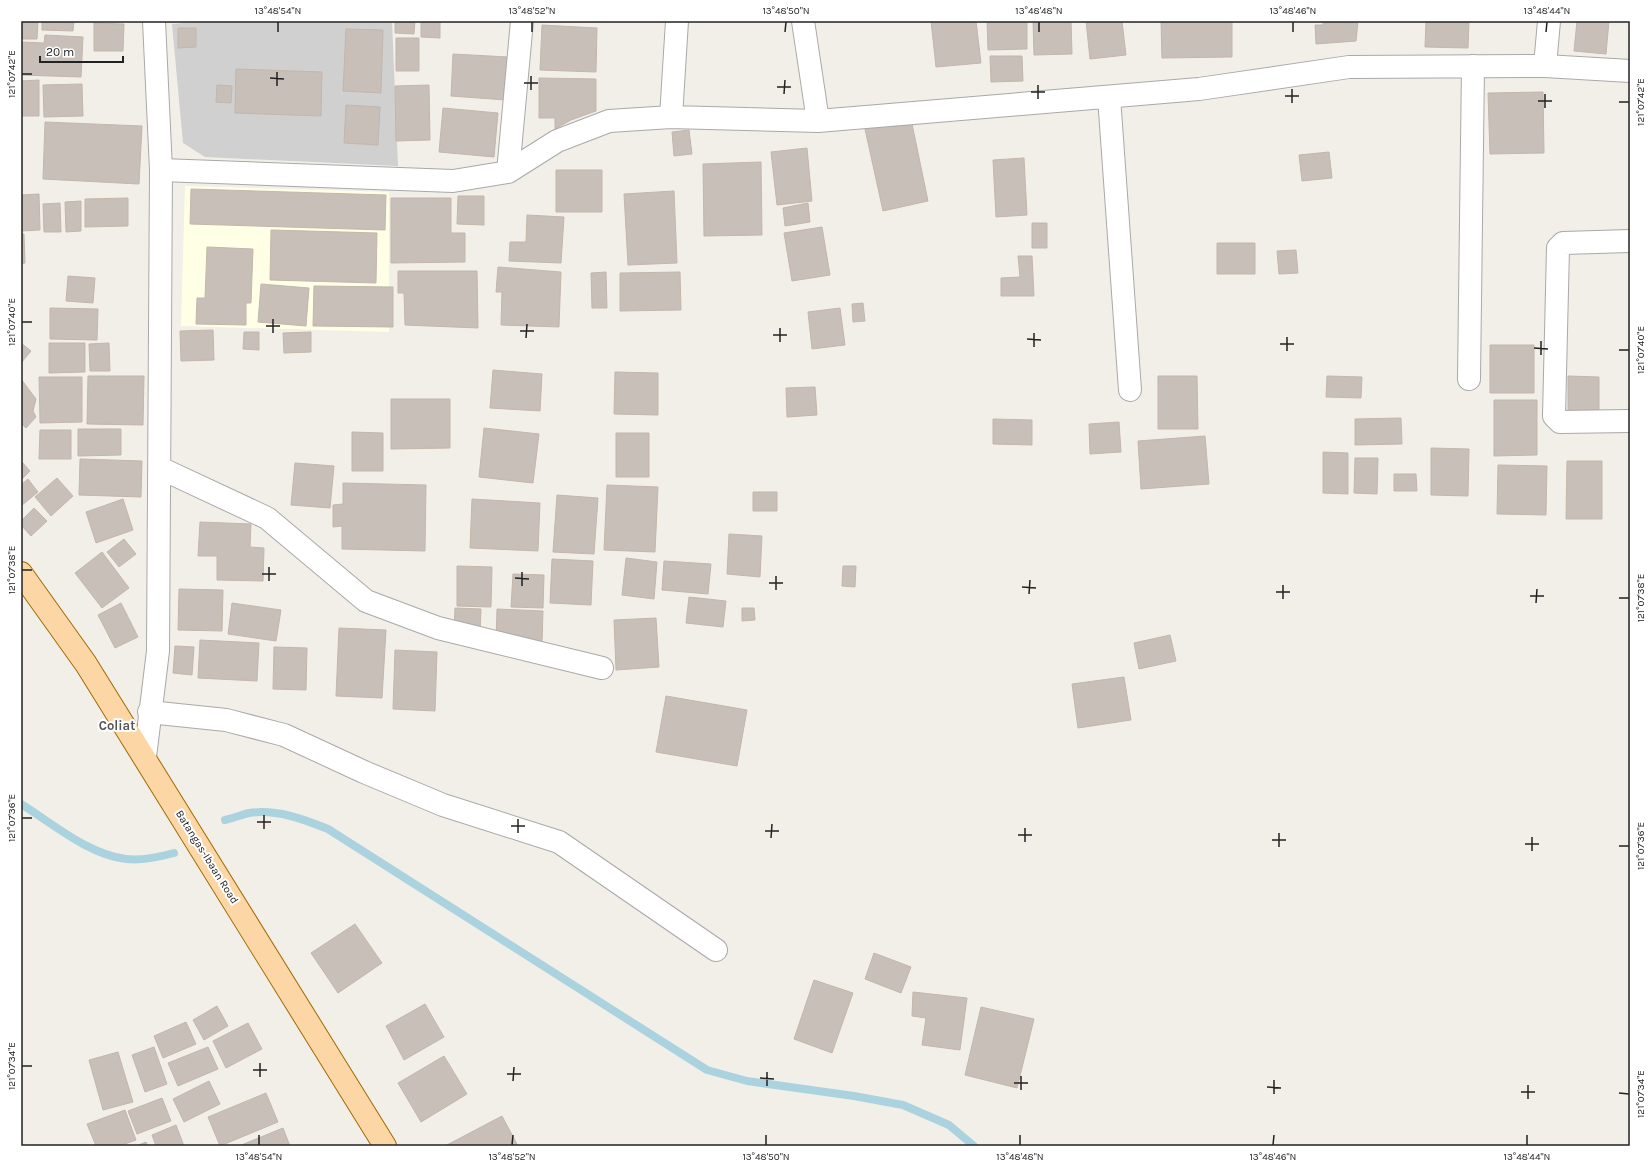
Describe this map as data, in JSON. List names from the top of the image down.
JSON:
{
  "streets": {
    "main road": ["Batangas-Ibaan Road"]
  },
  "districts": ["Coliat"],
  "scale_bar": "20 m",
  "coordinates": [
    "13°48'54\"N",
    "13°48'52\"N",
    "13°48'50\"N",
    "13°48'48\"N",
    "13°48'46\"N",
    "13°48'44\"N",
    "121°07'42\"E",
    "121°07'40\"E",
    "121°07'38\"E",
    "121°07'36\"E",
    "121°07'34\"E"
  ]
}
